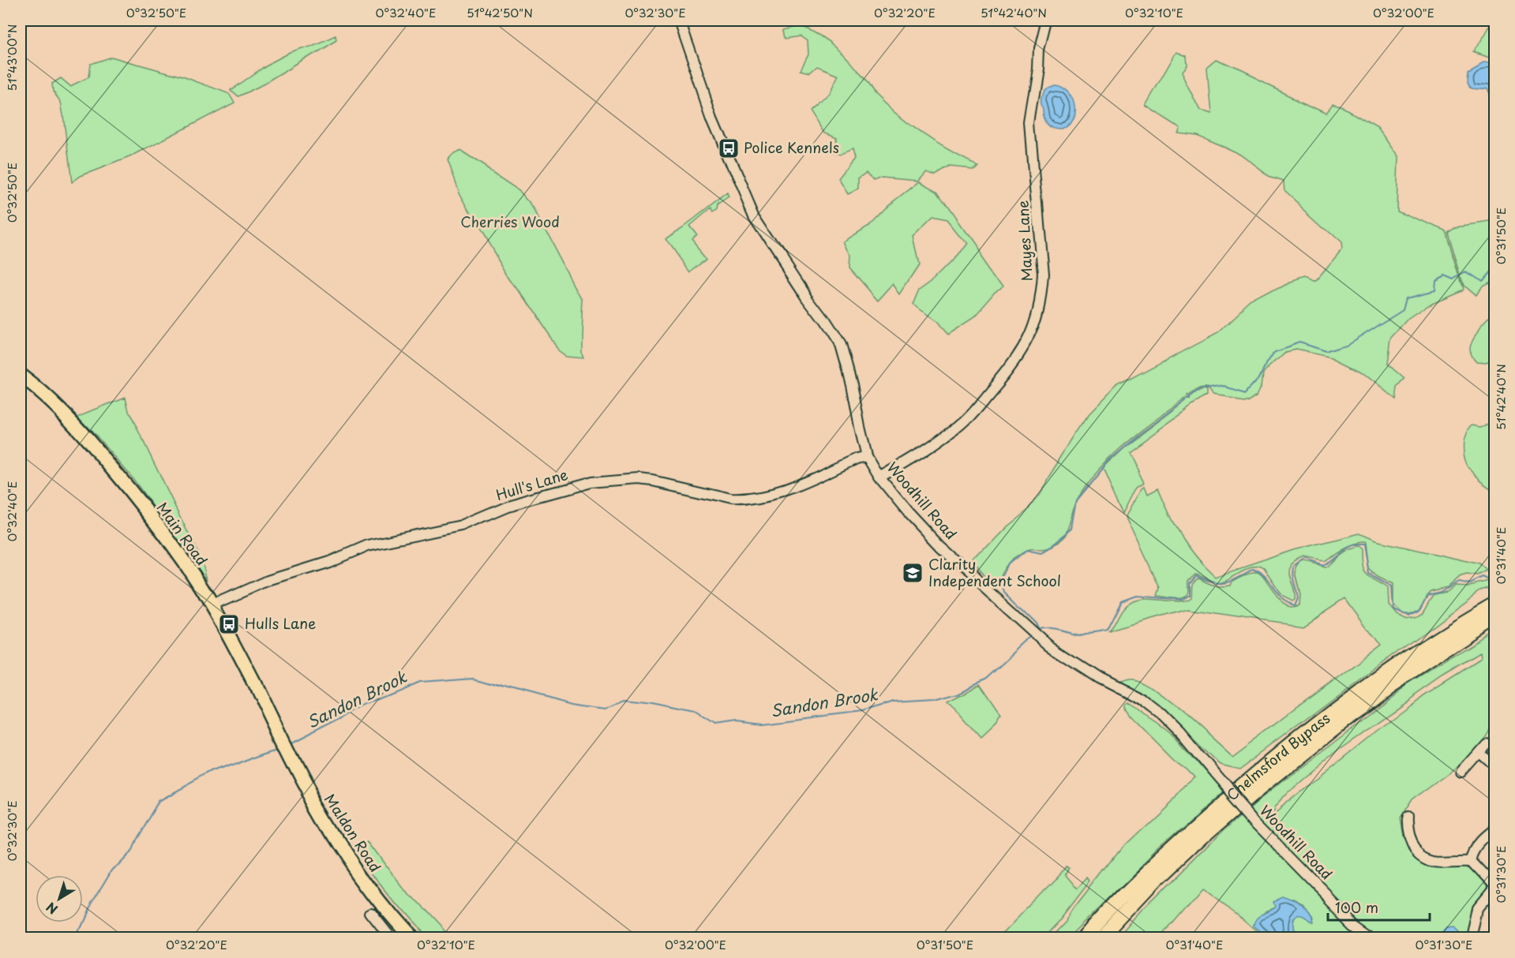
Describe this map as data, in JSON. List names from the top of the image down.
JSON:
{
  "streets": {
    "highway": ["Chelmsford Bypass"],
    "main road": ["Main Road", "Maldon Road"],
    "street": ["Mayes Lane", "Hull's Lane", "Woodhill Road"]
  },
  "crossings": [
    ["Mayes Lane", "Woodhill Road"],
    ["Hull's Lane", "Woodhill Road"],
    ["Hull's Lane", "Main Road"],
    ["Main Road", "Maldon Road"]
  ],
  "water": ["Sandon Brook"],
  "parks": ["Cherries Wood"],
  "places": {
    "bus stop": ["Police Kennels", "Hulls Lane"],
    "school or university": ["Clarity Independent School"]
  },
  "scale_bar": "100 m",
  "north": "bottom left",
  "coordinates": [
    "0°32'50\"E",
    "0°32'40\"E",
    "51°42'50\"N",
    "0°32'30\"E",
    "0°32'20\"E",
    "51°42'40\"N",
    "0°32'10\"E",
    "0°32'00\"E",
    "51°43'00\"N",
    "0°31'50\"E",
    "0°31'40\"E",
    "0°31'30\"E"
  ]
}
